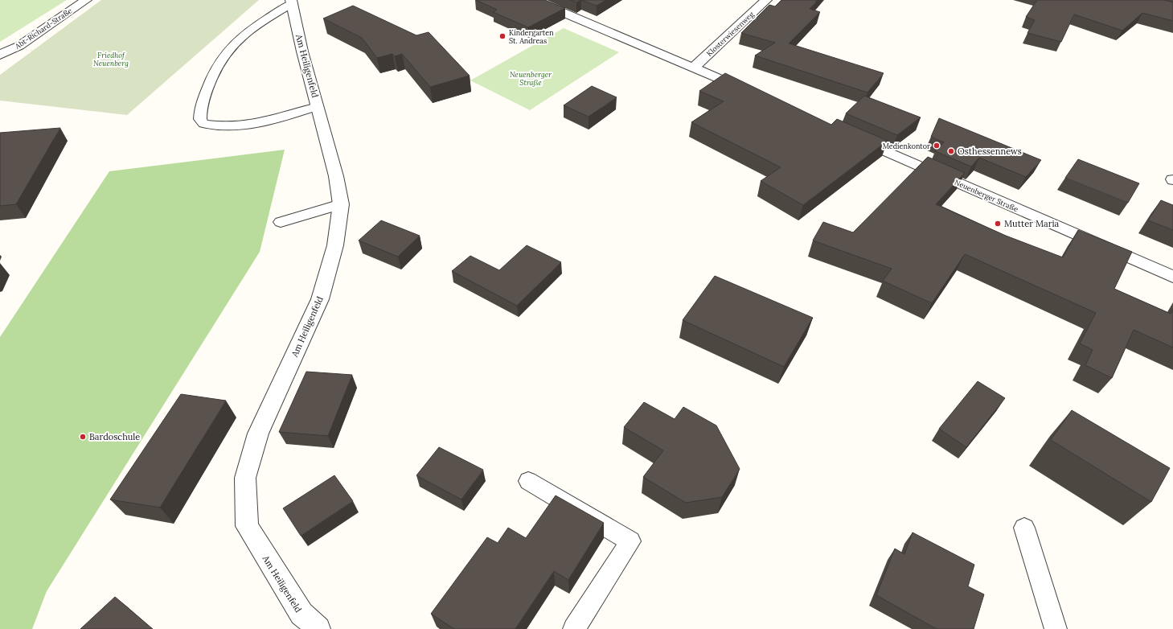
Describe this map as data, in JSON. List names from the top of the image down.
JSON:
{
  "streets": {
    "street": [
      "Abt-Richard-Straße",
      "Klosterwiesenweg",
      "Am Heiligenfeld",
      "Neuenberger Straße"
    ]
  },
  "parks": ["Friedhof Neuenberg", "Neuenberger Straße"],
  "places": [
    "Kindergarten St. Andreas",
    "Medienkontor",
    "Osthessennews",
    "Mutter Maria",
    "Bardoschule"
  ]
}
